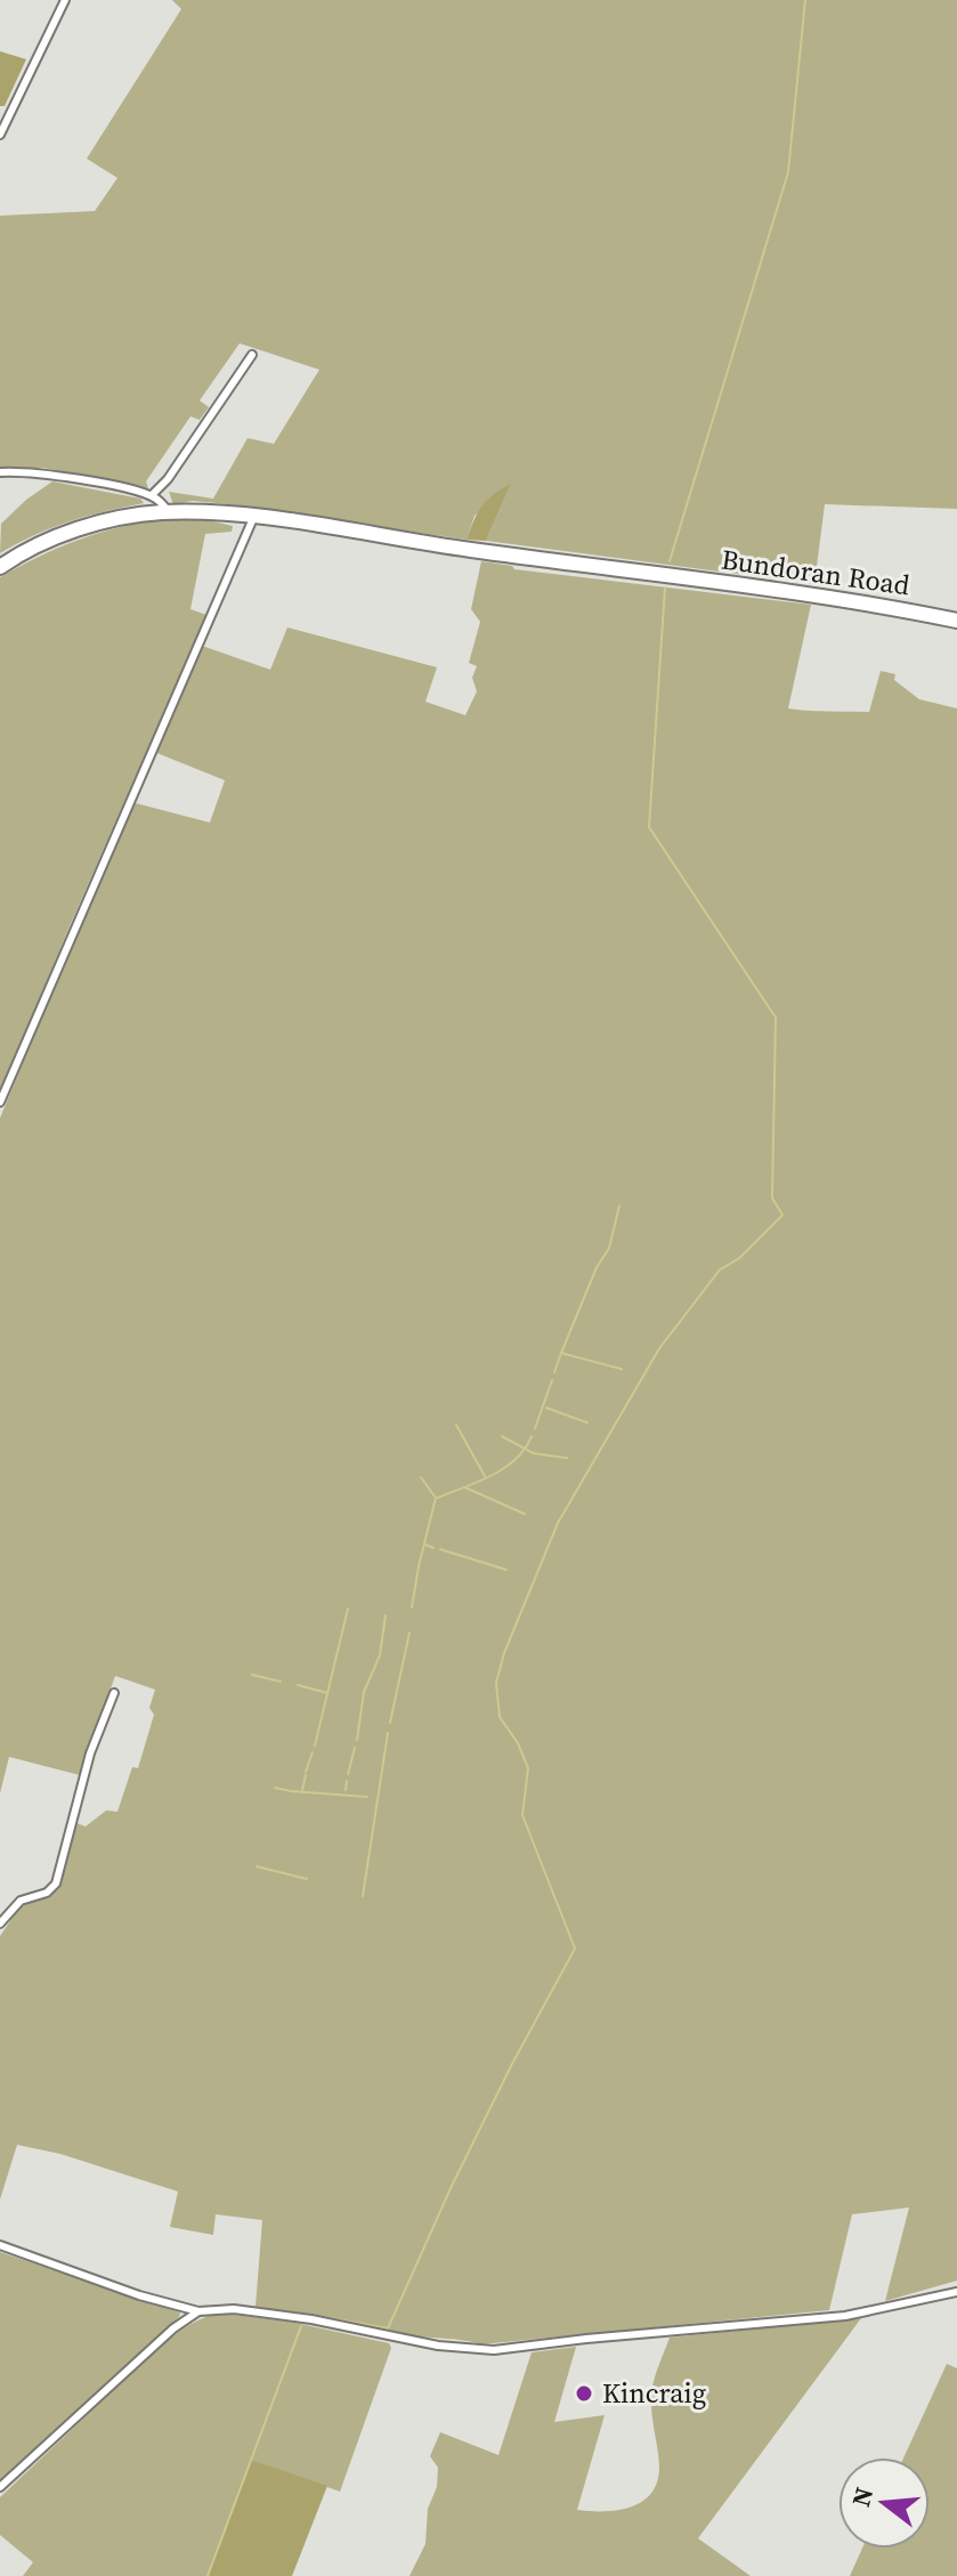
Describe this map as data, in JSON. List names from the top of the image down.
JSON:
{
  "streets": {
    "highway": ["Bundoran Road"]
  },
  "places": ["Kincraig"],
  "north": "left"
}
